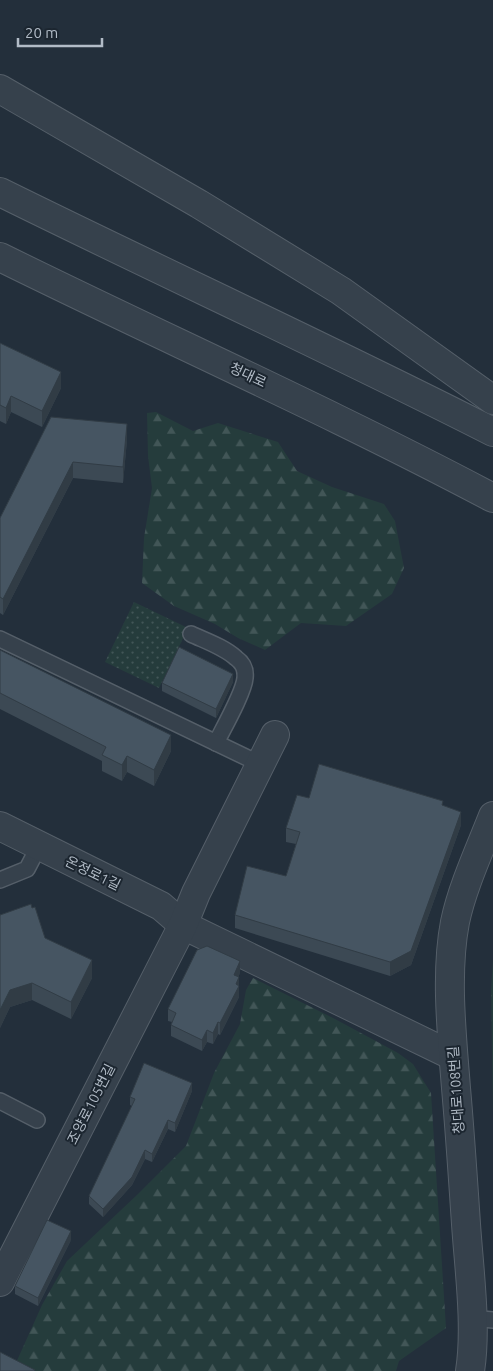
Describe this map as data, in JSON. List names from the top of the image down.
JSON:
{
  "streets": {
    "street": [
      "청대로",
      "온정로1길",
      "청대로108번길",
      "조양로105번길"
    ]
  },
  "crossings": [
    ["온정로1길", "청대로108번길"],
    ["온정로1길", "조양로105번길"]
  ],
  "scale_bar": "20 m"
}
